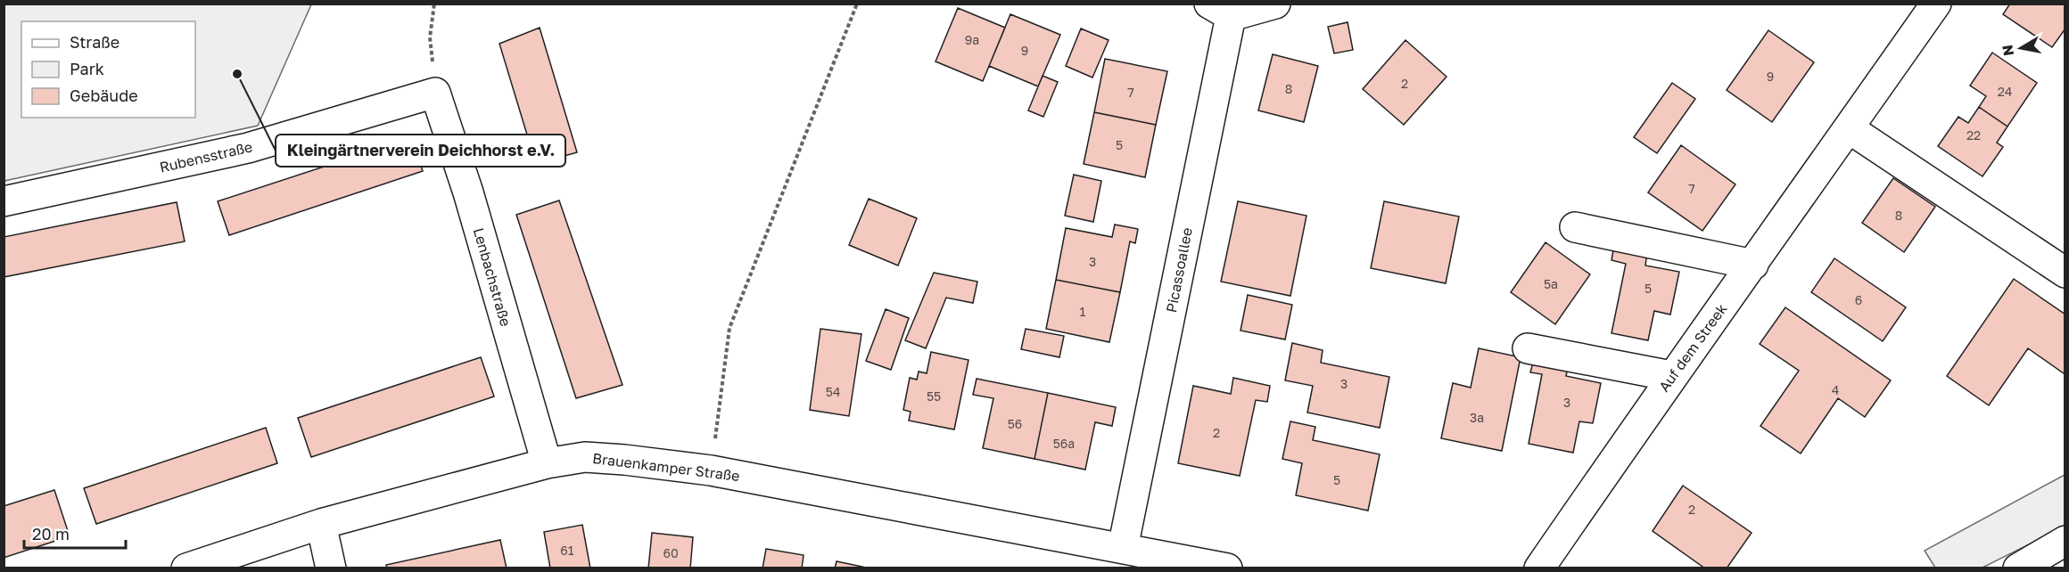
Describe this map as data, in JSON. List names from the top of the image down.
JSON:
{
  "streets": {
    "street": [
      "Rubensstraße",
      "Picassoallee",
      "Lenbachstraße",
      "Auf dem Streek",
      "Brauenkamper Straße"
    ]
  },
  "crossings": [
    ["Rubensstraße", "Lenbachstraße"],
    ["Picassoallee", "Brauenkamper Straße"],
    ["Lenbachstraße", "Brauenkamper Straße"]
  ],
  "places": ["Kleingärtnerverein Deichhorst e.V."],
  "house_numbers": [
    "9a",
    "9",
    "9",
    "2",
    "8",
    "24",
    "7",
    "22",
    "5",
    "7",
    "8",
    "3",
    "5a",
    "5",
    "6",
    "1",
    "3",
    "4",
    "54",
    "55",
    "3",
    "3a",
    "56",
    "2",
    "56a",
    "5",
    "2",
    "61",
    "60"
  ],
  "legend": ["Straße", "Park", "Gebäude"],
  "scale_bar": "20 m",
  "north": "left"
}
